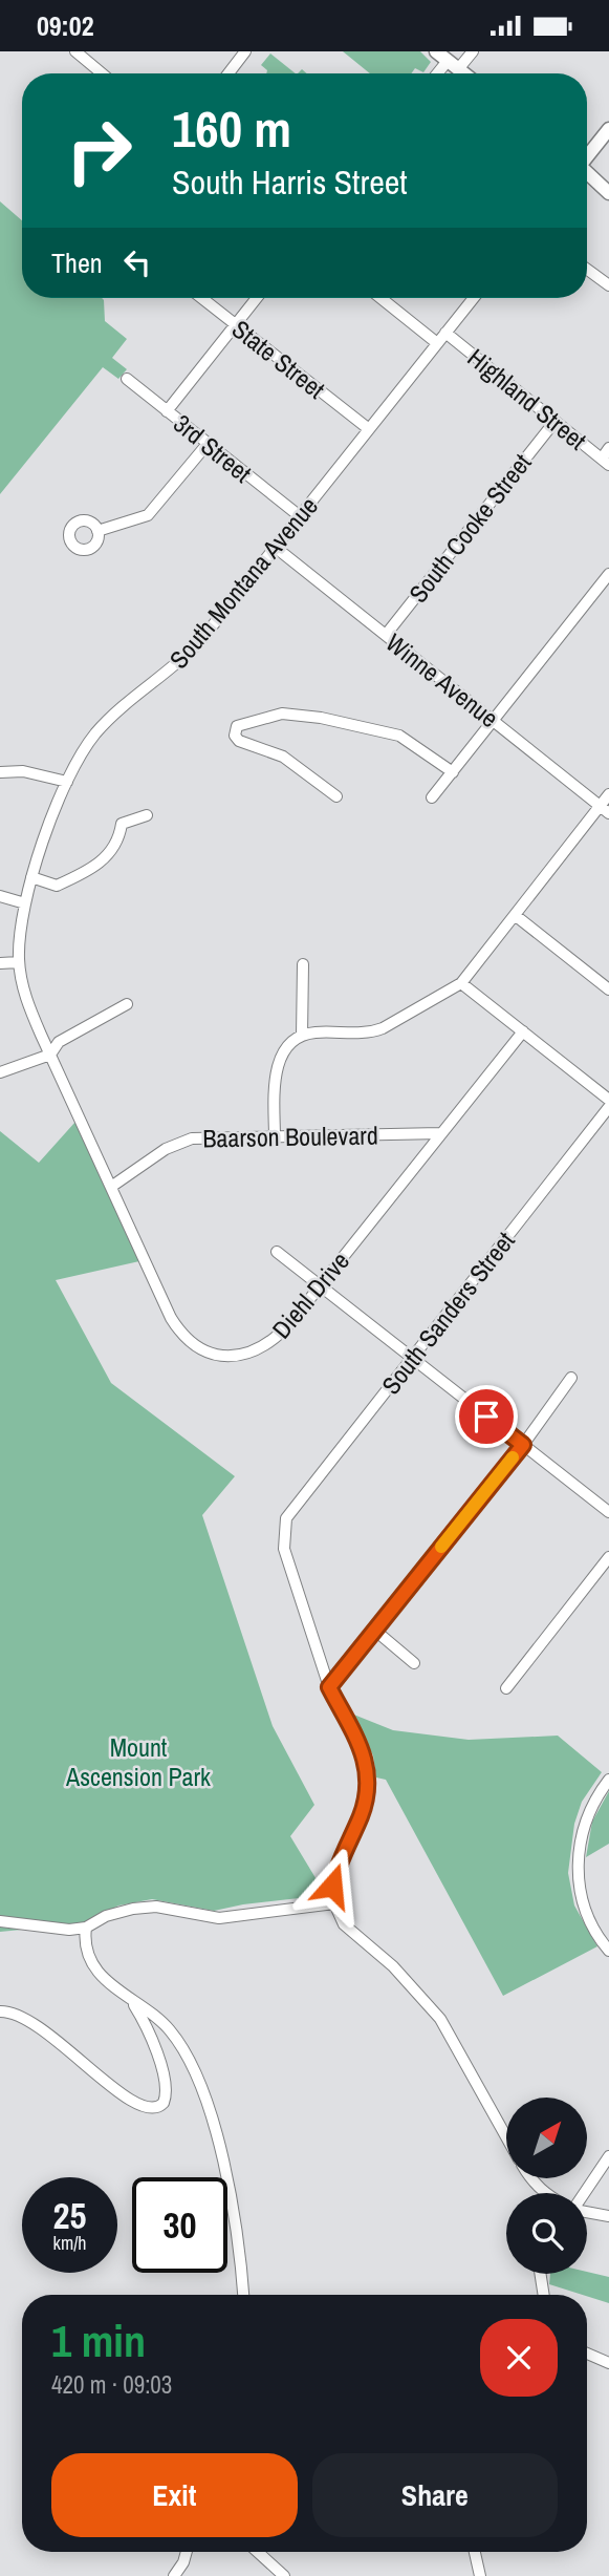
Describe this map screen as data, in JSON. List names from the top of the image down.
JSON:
{
  "streets": {
    "street": [
      "State Street",
      "Highland Street",
      "3rd Street",
      "South Cooke Street",
      "South Montana Avenue",
      "Winne Avenue",
      "Baarson Boulevard",
      "Diehl Drive",
      "South Sanders Street"
    ]
  },
  "crossings": [
    ["State Street", "South Montana Avenue"],
    ["Highland Street", "South Cooke Street"],
    ["Highland Street", "South Montana Avenue"],
    ["3rd Street", "South Montana Avenue"],
    ["South Cooke Street", "Winne Avenue"],
    ["South Montana Avenue", "Winne Avenue"],
    ["South Montana Avenue", "Diehl Drive"],
    ["Baarson Boulevard", "Diehl Drive"]
  ],
  "parks": ["Mount Ascension Park"],
  "north": "top right",
  "page": {
    "status": "09:02",
    "turn": ["160 m", "South Harris Street"],
    "then": "Then",
    "speed": "25 km/h",
    "limit": "30",
    "heading": ["1 min", "420 m · 09:03"],
    "buttons": ["Exit", "Share"]
  }
}
